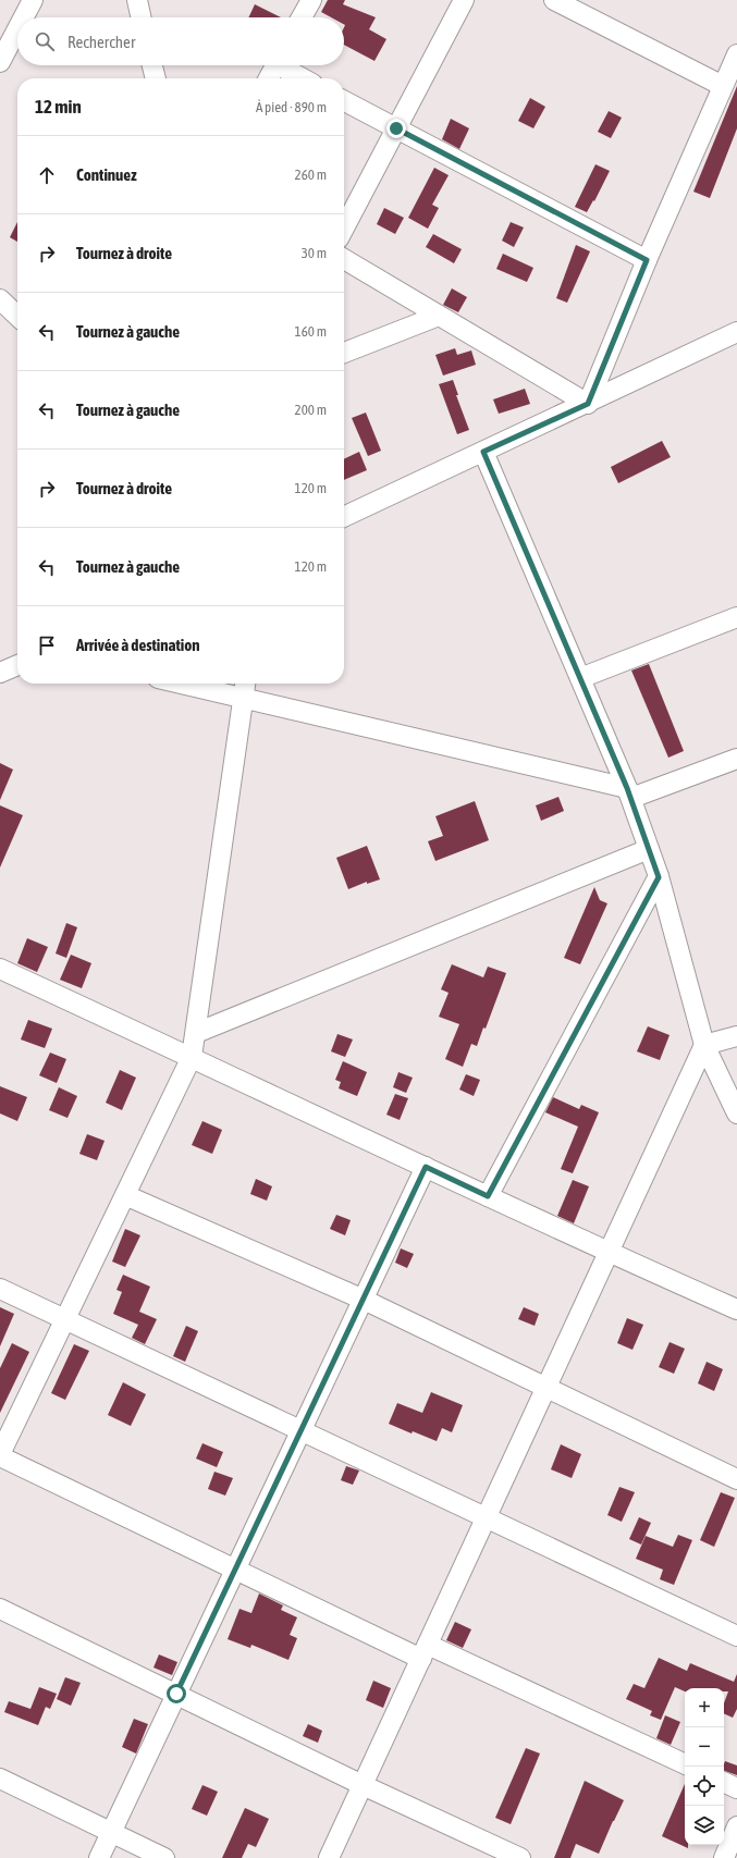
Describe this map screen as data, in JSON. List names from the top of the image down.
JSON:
{
  "page": {
    "search": "Rechercher",
    "heading": ["12 min", "À pied · 890 m"],
    "list": [
      ["Continuez", "260 m"],
      ["Tournez à droite", "30 m"],
      ["Tournez à gauche", "160 m"],
      ["Tournez à gauche", "200 m"],
      ["Tournez à droite", "120 m"],
      ["Tournez à gauche", "120 m"],
      "Arrivée à destination"
    ],
    "map_buttons": ["+", "−"]
  }
}
